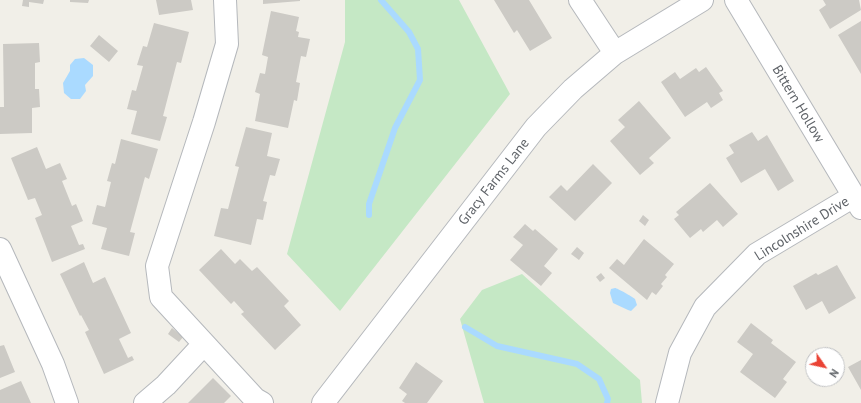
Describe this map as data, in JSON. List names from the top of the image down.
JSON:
{
  "streets": {
    "street": ["Bittern Hollow", "Gracy Farms Lane", "Lincolnshire Drive"]
  },
  "crossings": [
    ["Bittern Hollow", "Lincolnshire Drive"]
  ],
  "north": "bottom right"
}
